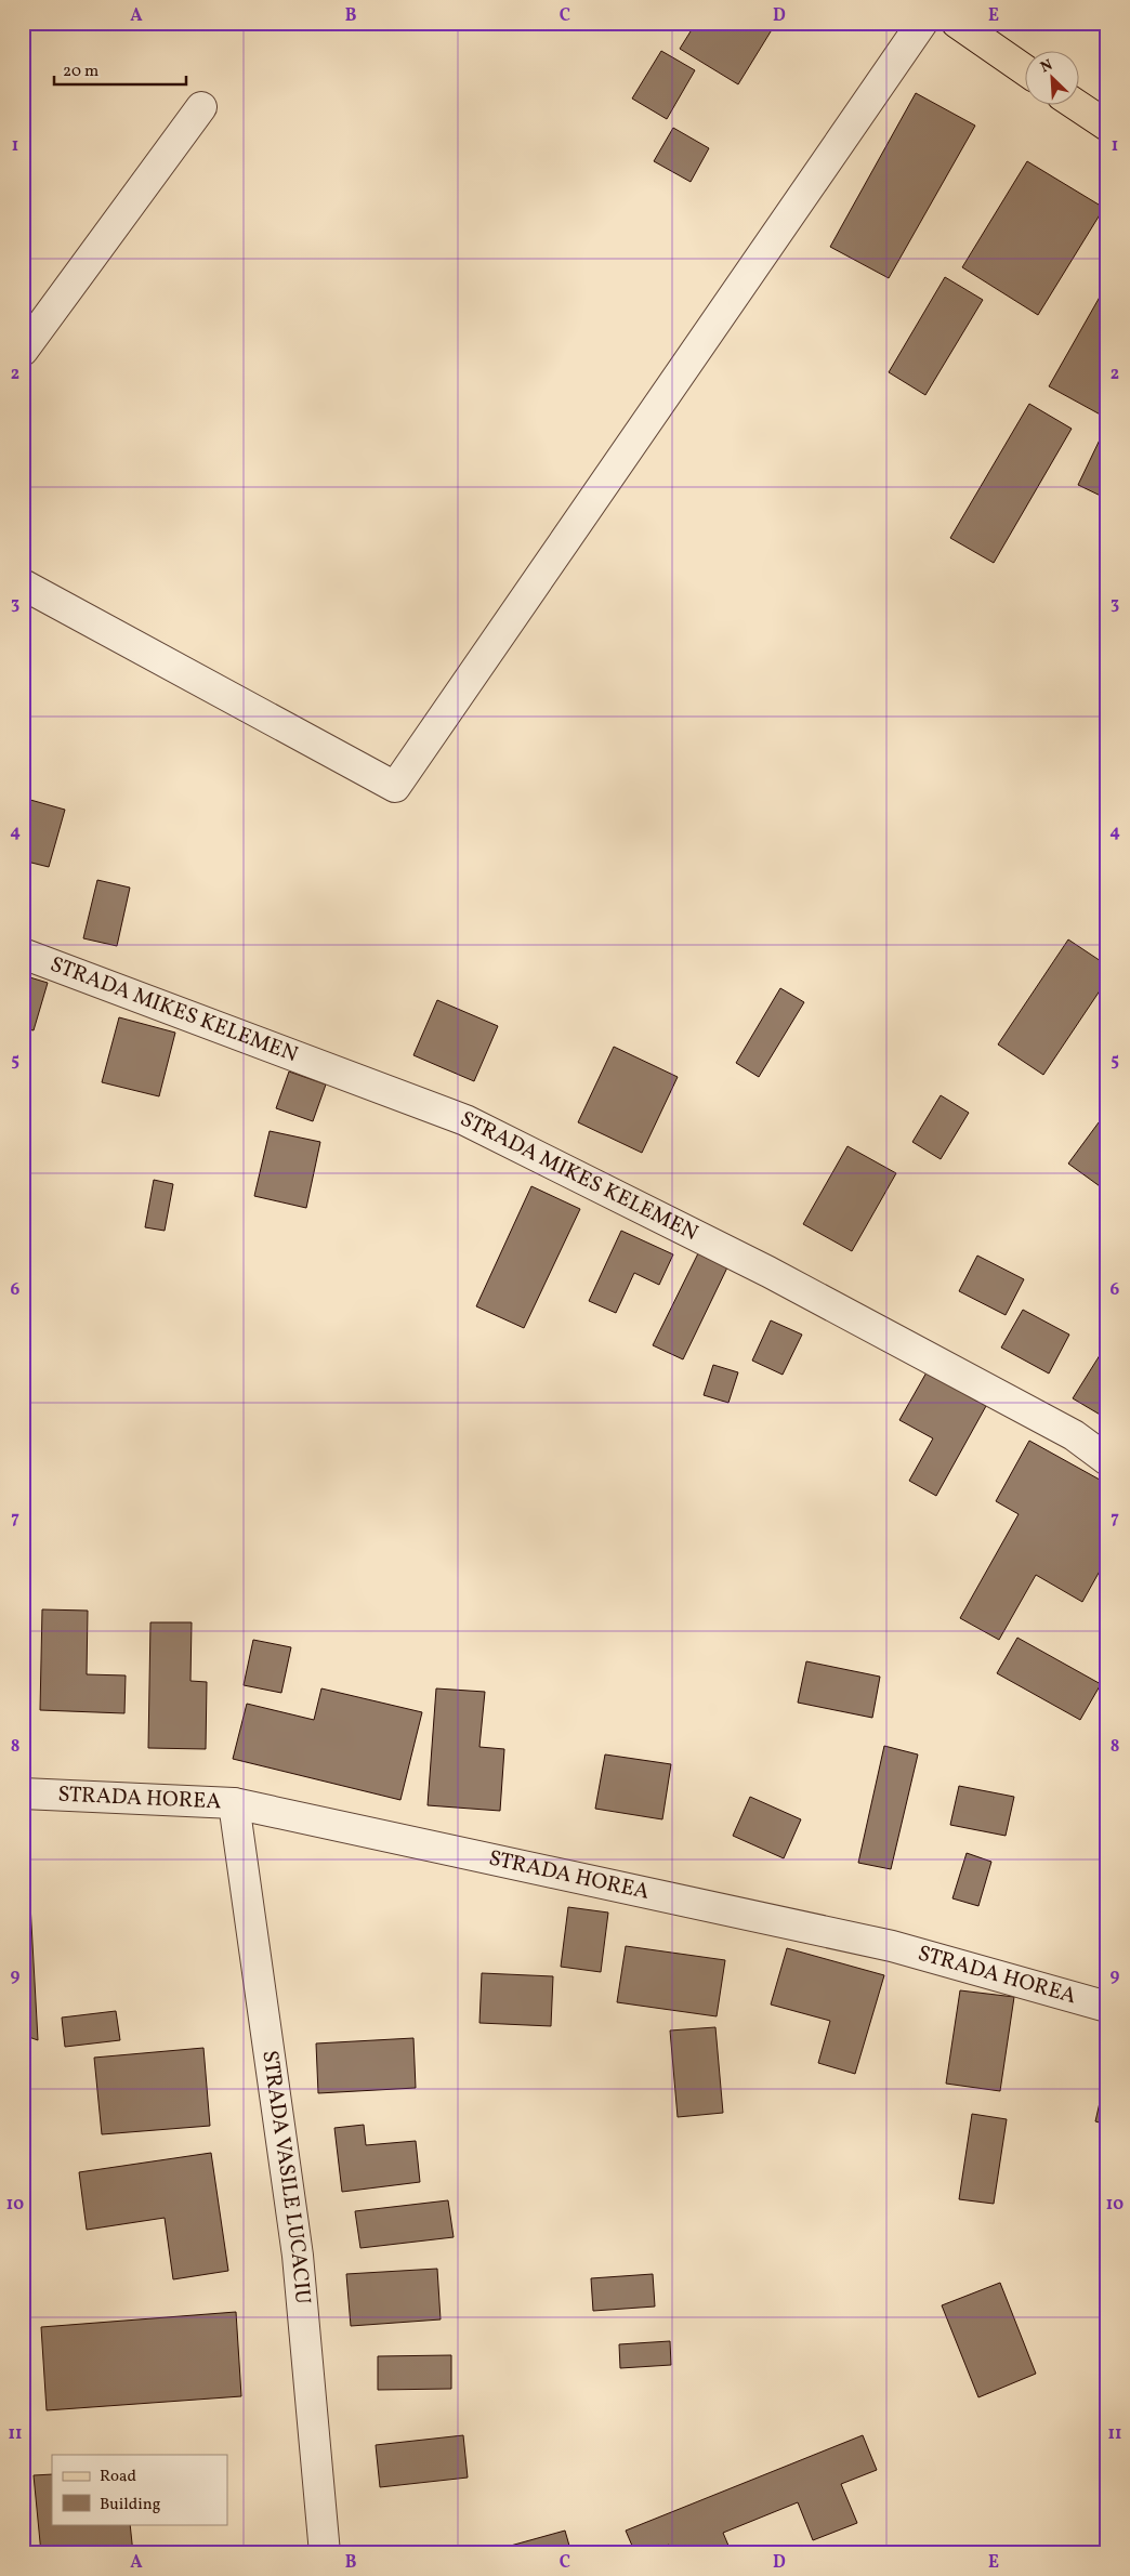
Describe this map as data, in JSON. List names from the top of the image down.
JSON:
{
  "streets": {
    "street": ["STRADA MIKES KELEMEN", "STRADA HOREA", "STRADA VASILE LUCACIU"]
  },
  "crossings": [
    ["STRADA HOREA", "STRADA VASILE LUCACIU"]
  ],
  "legend": ["Road", "Building"],
  "scale_bar": "20 m",
  "north": "top left",
  "grid": {
    "columns": [
      "A",
      "B",
      "C",
      "D",
      "E"
    ],
    "rows": [
      "1",
      "2",
      "3",
      "4",
      "5",
      "6",
      "7",
      "8",
      "9",
      "10",
      "11"
    ]
  }
}
